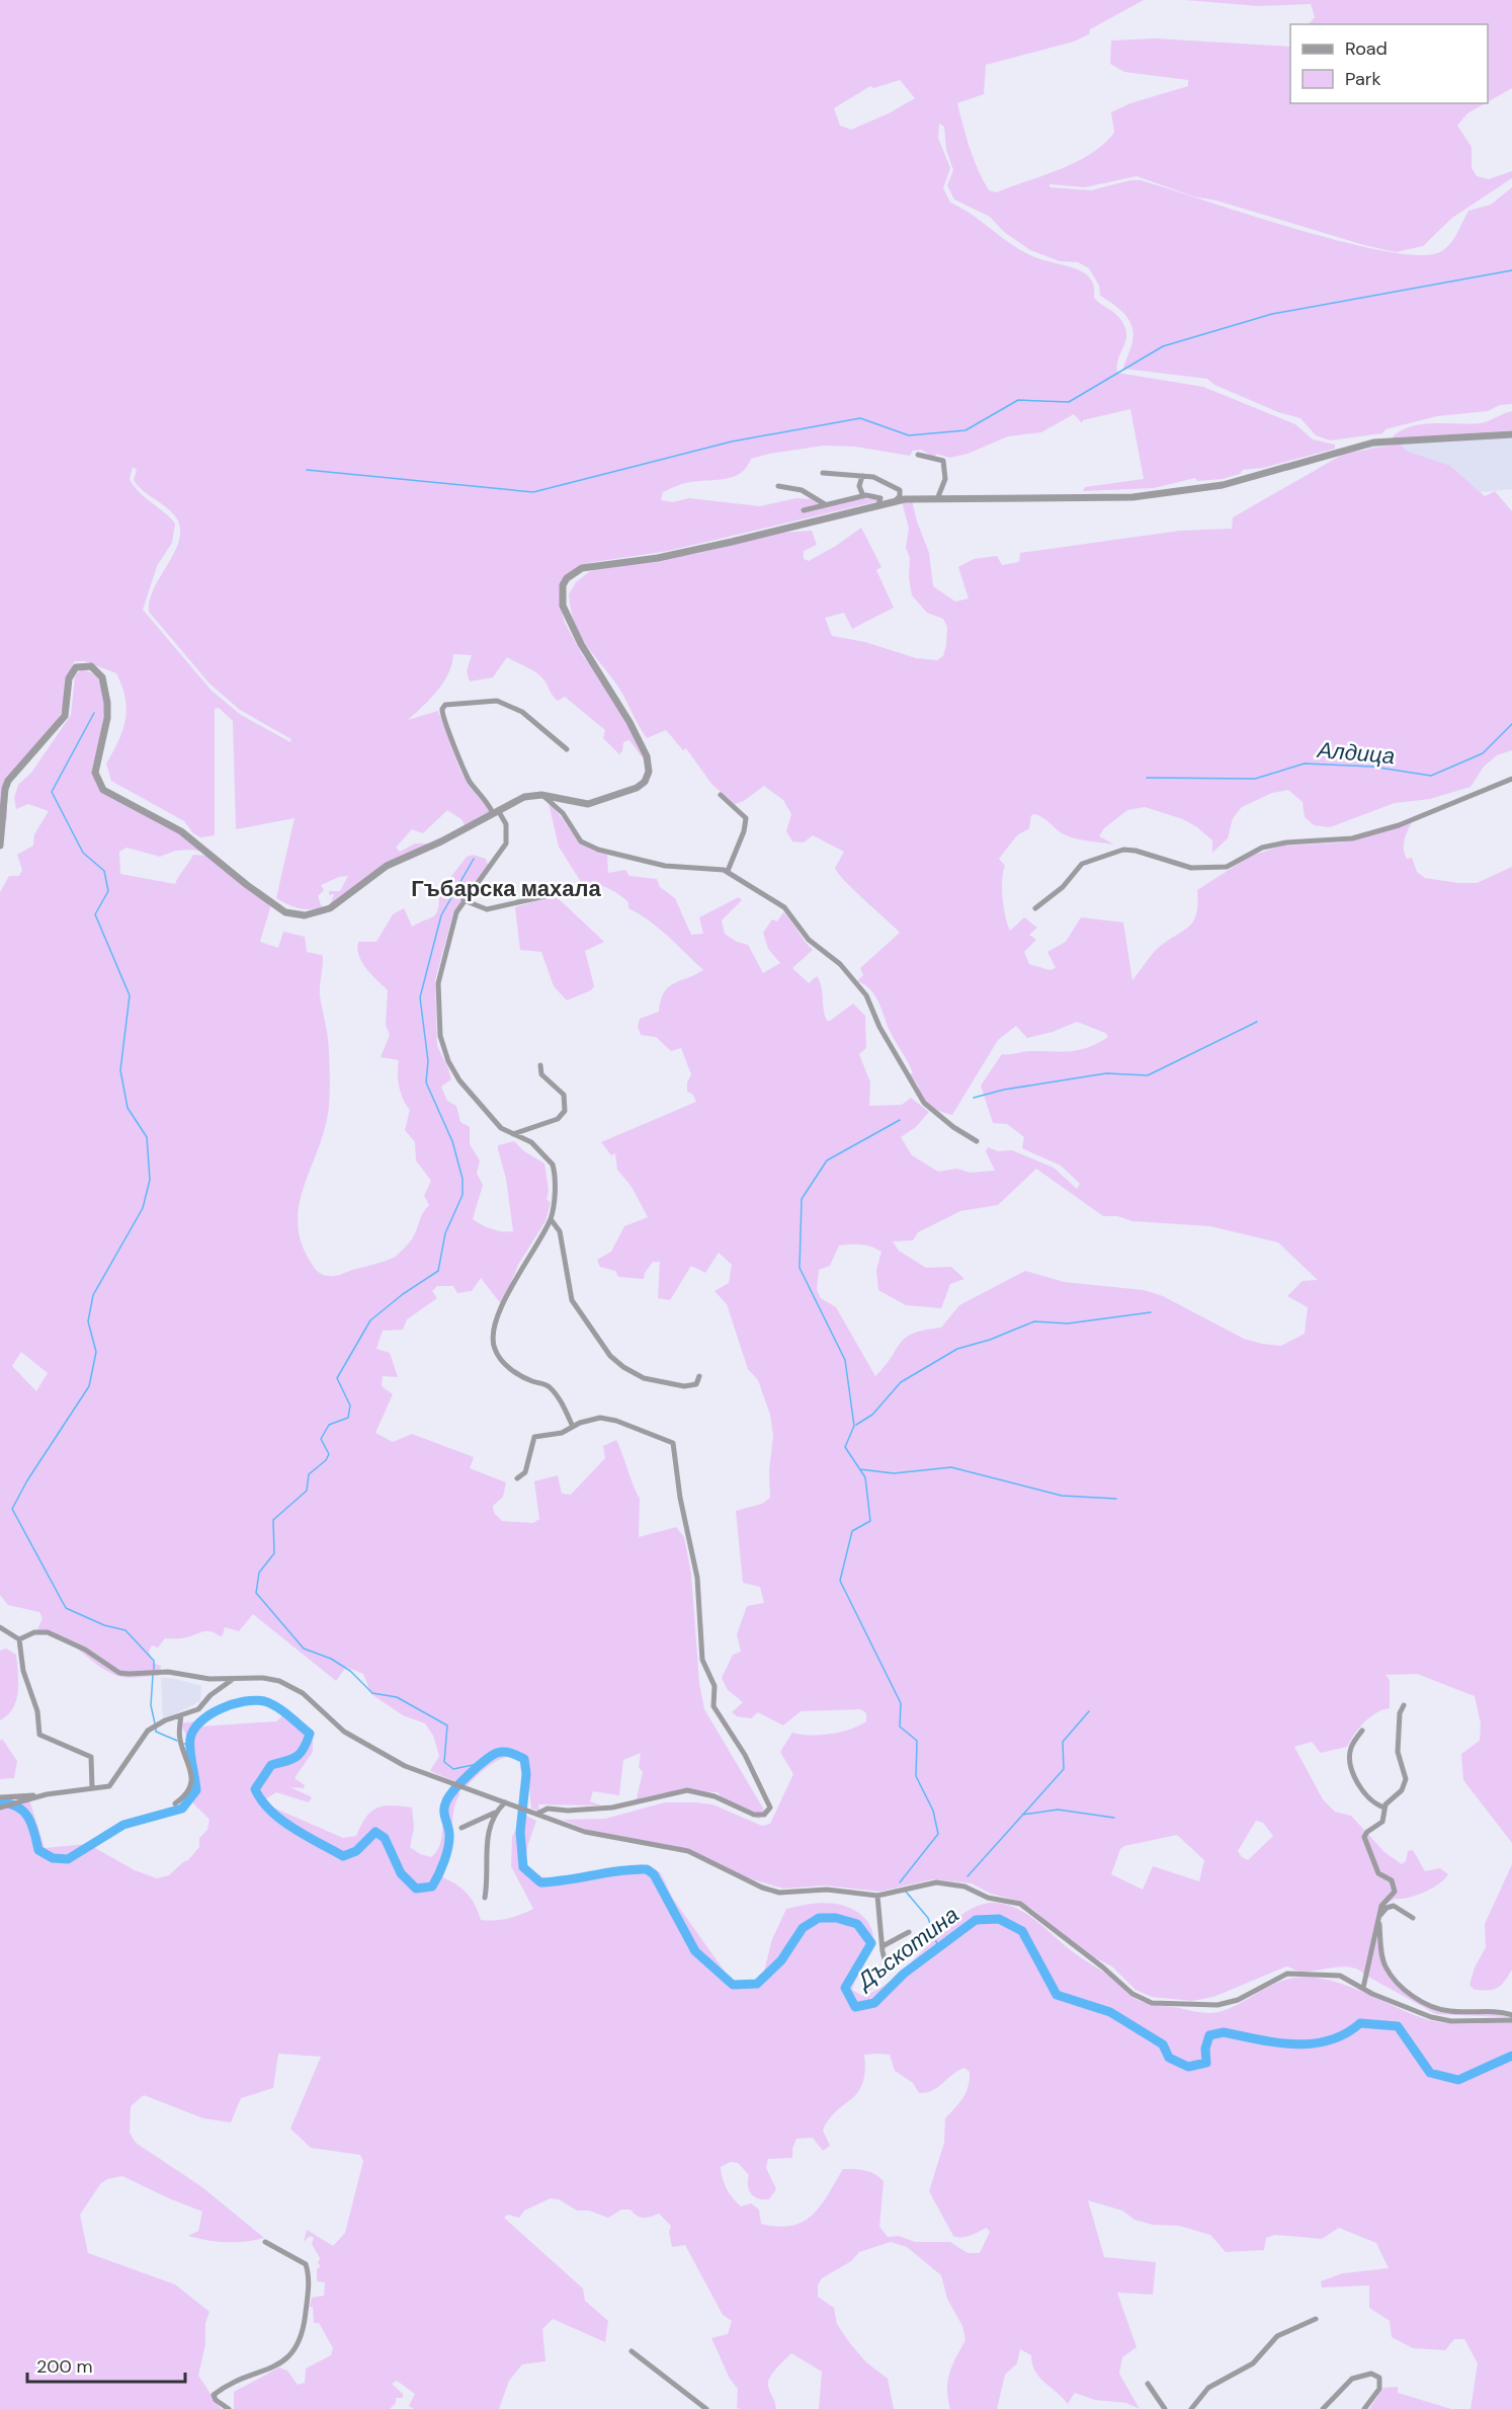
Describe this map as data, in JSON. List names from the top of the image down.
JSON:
{
  "districts": ["Гъбарска махала"],
  "water": ["Алдица", "Дъскотина"],
  "legend": ["Road", "Park"],
  "scale_bar": "200 m"
}
